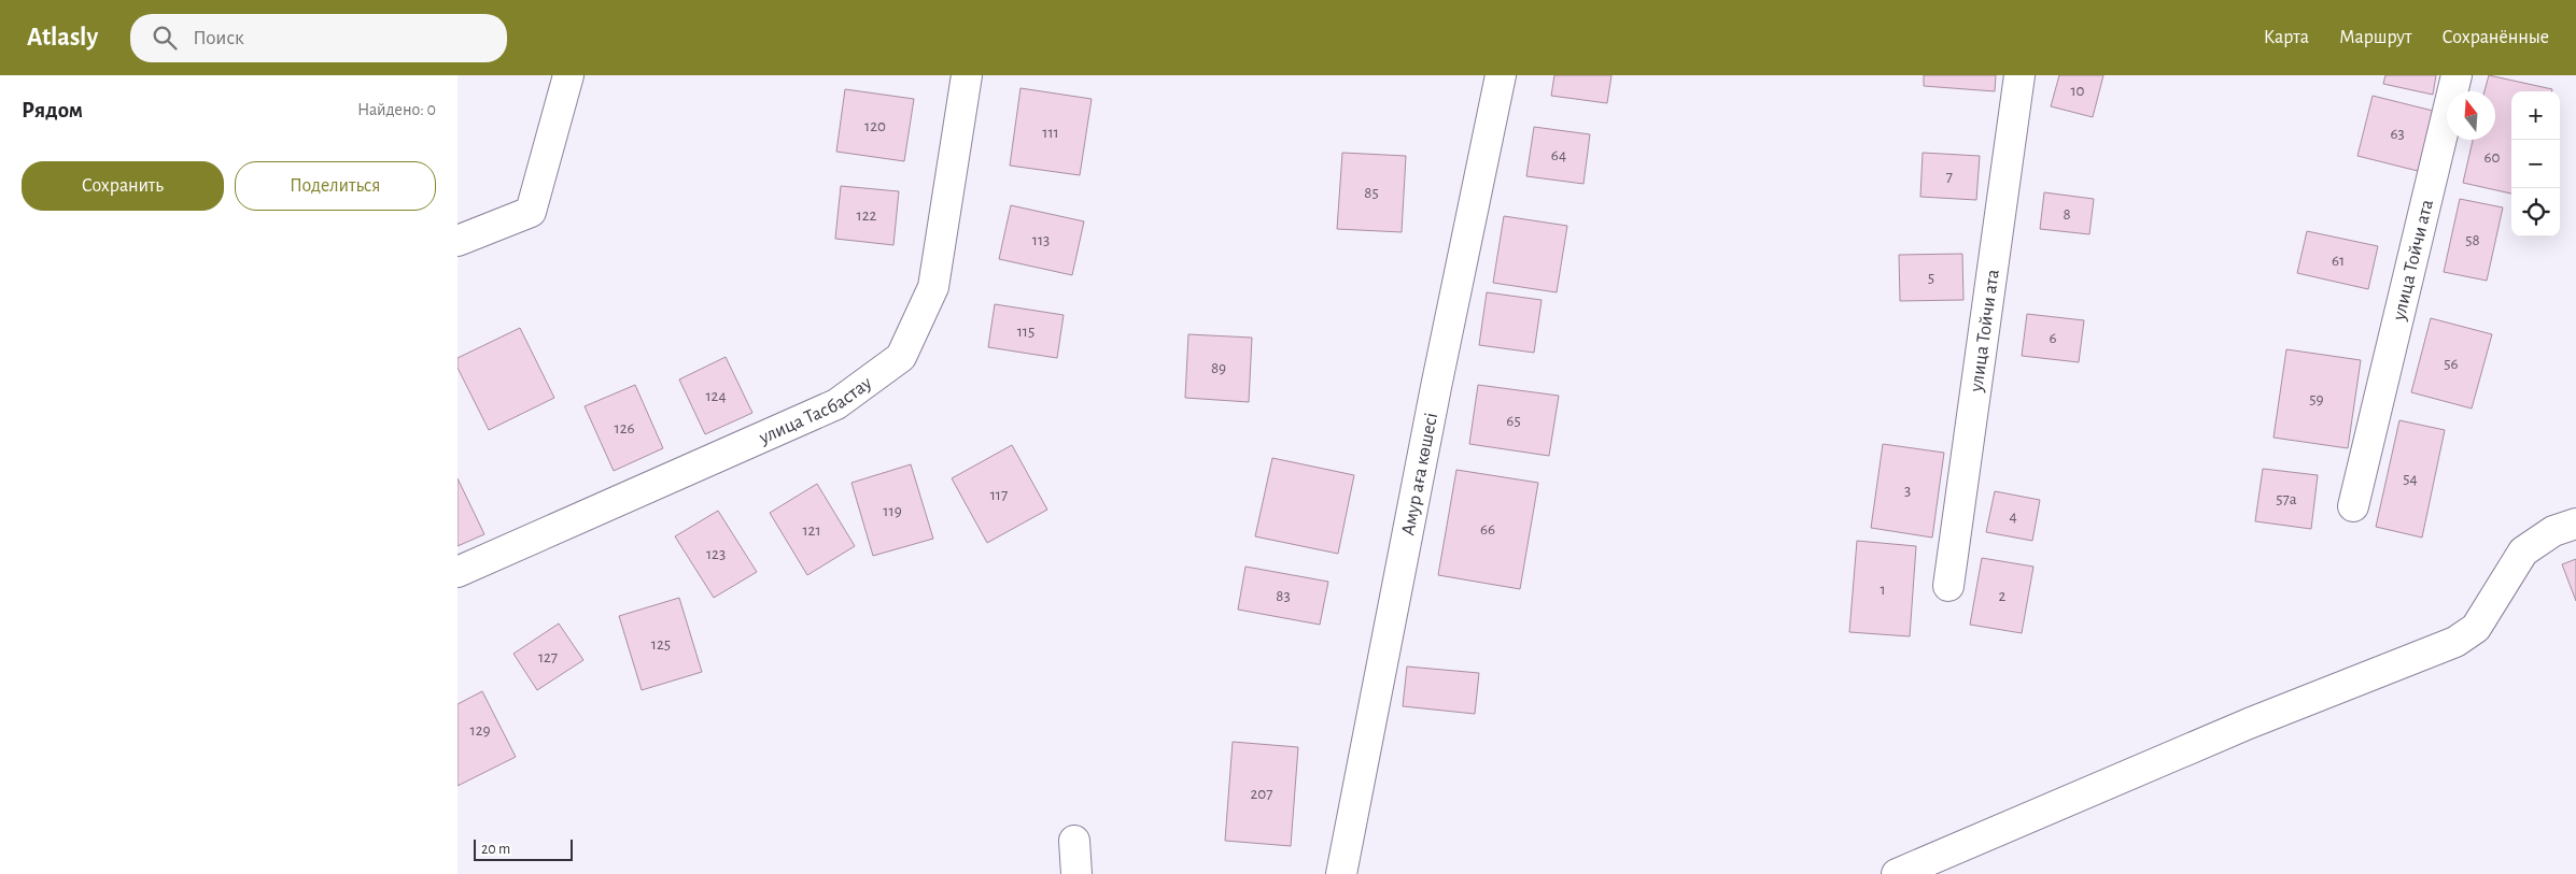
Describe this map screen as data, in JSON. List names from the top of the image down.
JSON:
{
  "streets": {
    "street": ["улица Тойчи ата", "улица Тасбастау", "Амур аға көшесі"]
  },
  "house_numbers": [
    "10",
    "120",
    "111",
    "63",
    "64",
    "60",
    "7",
    "85",
    "8",
    "122",
    "113",
    "58",
    "61",
    "5",
    "115",
    "6",
    "56",
    "89",
    "124",
    "59",
    "65",
    "126",
    "54",
    "3",
    "117",
    "57а",
    "119",
    "4",
    "66",
    "121",
    "123",
    "1",
    "83",
    "2",
    "125",
    "127",
    "129",
    "207"
  ],
  "scale_bar": "20 m",
  "north": "top",
  "page": {
    "header": "Atlasly",
    "search": "Поиск",
    "nav": ["Карта", "Маршрут", "Сохранённые"],
    "heading": ["Рядом", "Найдено: 0"],
    "map_buttons": ["+", "−"],
    "buttons": ["Сохранить", "Поделиться"],
    "scale": "20 m"
  }
}
